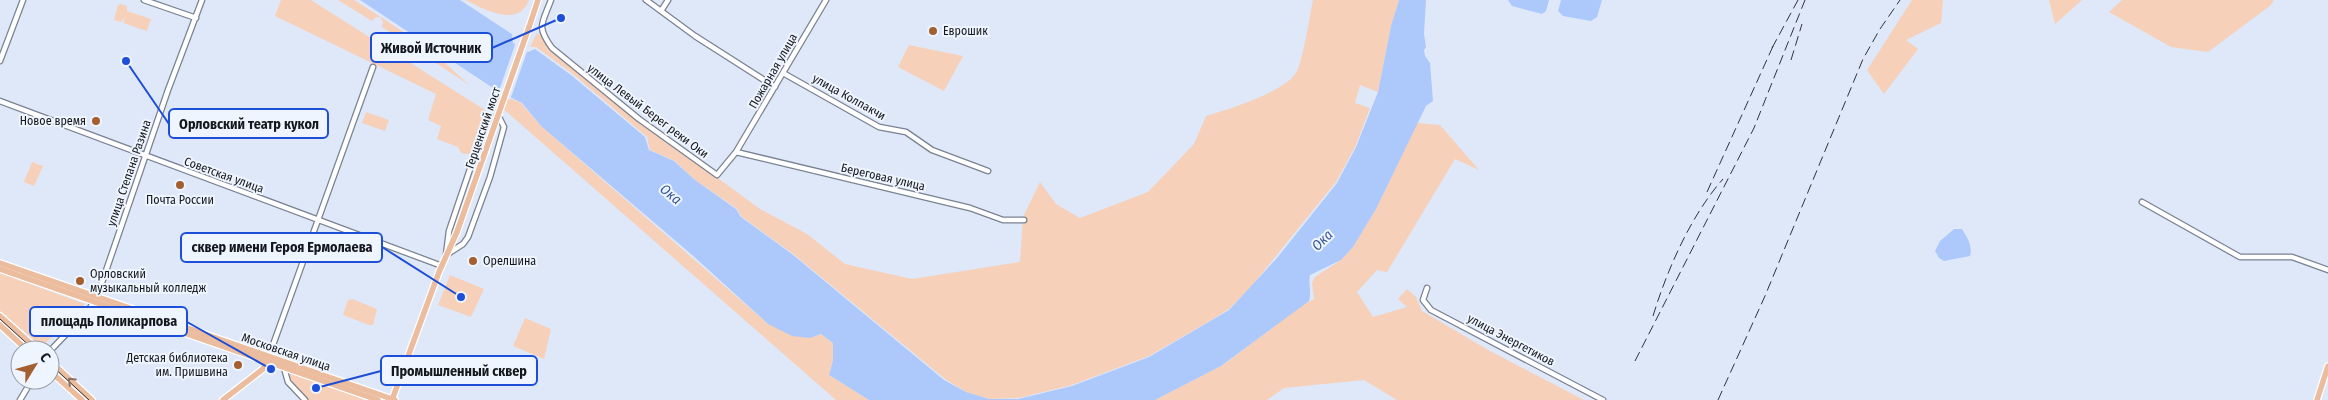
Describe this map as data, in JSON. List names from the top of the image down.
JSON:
{
  "streets": {
    "main road": ["Герценский мост", "Московская улица"],
    "street": [
      "Пожарная улица",
      "улица Колпакчи",
      "улица Левый Берег реки Оки",
      "улица Степана Разина",
      "Советская улица",
      "Береговая улица",
      "улица Энергетиков"
    ]
  },
  "crossings": [
    ["Пожарная улица", "улица Колпакчи"],
    ["Пожарная улица", "улица Левый Берег реки Оки"],
    ["Пожарная улица", "Береговая улица"],
    ["улица Левый Берег реки Оки", "Береговая улица"],
    ["Герценский мост", "Советская улица"],
    ["Герценский мост", "Московская улица"],
    ["улица Степана Разина", "Советская улица"],
    ["улица Степана Разина", "Московская улица"]
  ],
  "water": ["Ока"],
  "places": [
    "Живой Источник",
    "Еврошик",
    "Орловский театр кукол",
    "Новое время",
    "Почта России",
    "Орелшина",
    "Орловский музыкальный колледж",
    "сквер имени Героя Ермолаева",
    "Детская библиотека им. Пришвина",
    "площадь Поликарпова",
    "Промышленный сквер"
  ],
  "north": "top right"
}
